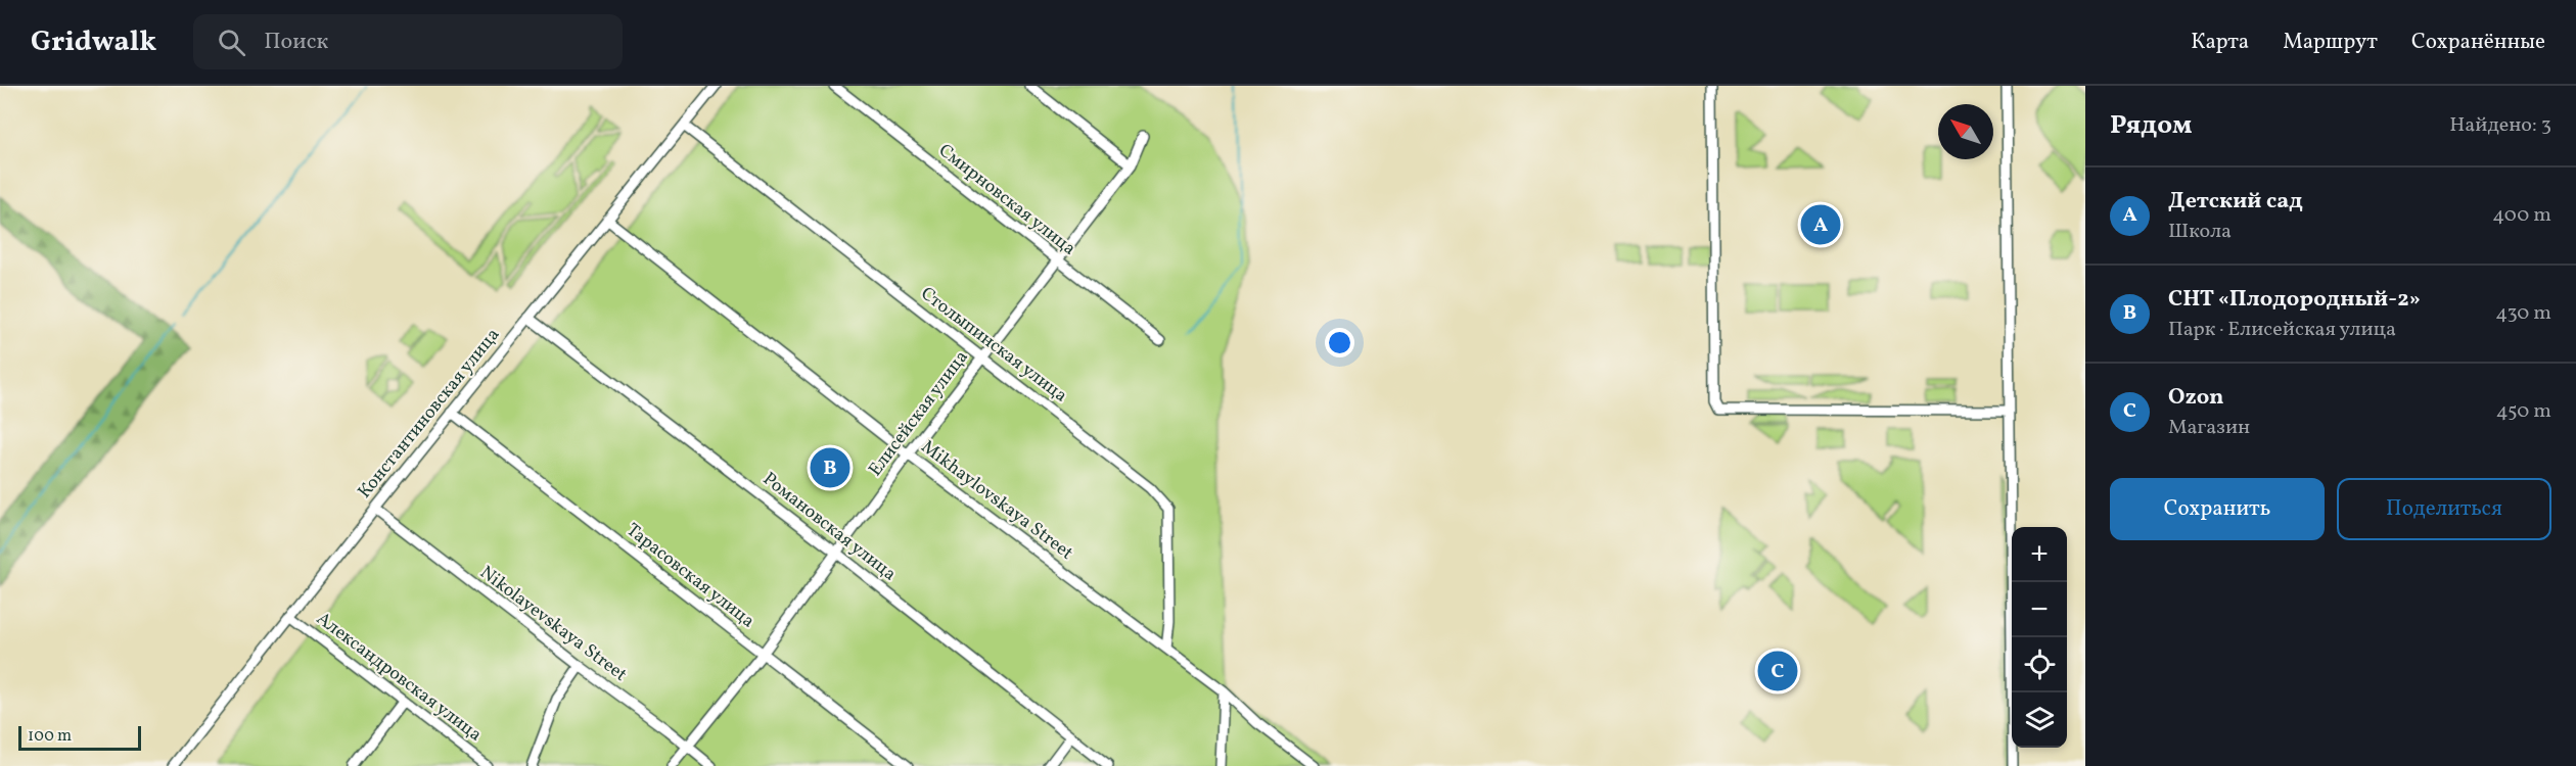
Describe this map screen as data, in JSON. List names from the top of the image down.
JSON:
{
  "streets": {
    "street": [
      "Смирновская улица",
      "Столыпинская улица",
      "Константиновская улица",
      "Елисейская улица",
      "Mikhaylovskaya Street",
      "Романовская улица",
      "Тарасовская улица",
      "Nikolayevskaya Street",
      "Александровская улица"
    ]
  },
  "crossings": [
    ["Смирновская улица", "Елисейская улица"],
    ["Столыпинская улица", "Константиновская улица"],
    ["Столыпинская улица", "Елисейская улица"],
    ["Столыпинская улица", "Mikhaylovskaya Street"],
    ["Константиновская улица", "Mikhaylovskaya Street"],
    ["Константиновская улица", "Романовская улица"],
    ["Константиновская улица", "Тарасовская улица"],
    ["Константиновская улица", "Nikolayevskaya Street"],
    ["Константиновская улица", "Александровская улица"],
    ["Елисейская улица", "Mikhaylovskaya Street"],
    ["Елисейская улица", "Романовская улица"],
    ["Елисейская улица", "Тарасовская улица"],
    ["Елисейская улица", "Nikolayevskaya Street"]
  ],
  "scale_bar": "100 m",
  "north": "top left",
  "page": {
    "header": "Gridwalk",
    "search": "Поиск",
    "nav": ["Карта", "Маршрут", "Сохранённые"],
    "heading": ["Рядом", "Найдено: 3"],
    "list": [
      {
        "mark": "A",
        "name": "Детский сад",
        "note": "Школа",
        "value": "400 m"
      },
      {
        "mark": "B",
        "name": "СНТ «Плодородный-2»",
        "note": "Парк · Елисейская улица",
        "value": "430 m"
      },
      {
        "mark": "C",
        "name": "Ozon",
        "note": "Магазин",
        "value": "450 m"
      }
    ],
    "pins": ["A", "B", "C"],
    "buttons": ["Сохранить", "Поделиться"],
    "map_buttons": ["+", "−"],
    "scale": "100 m"
  }
}
